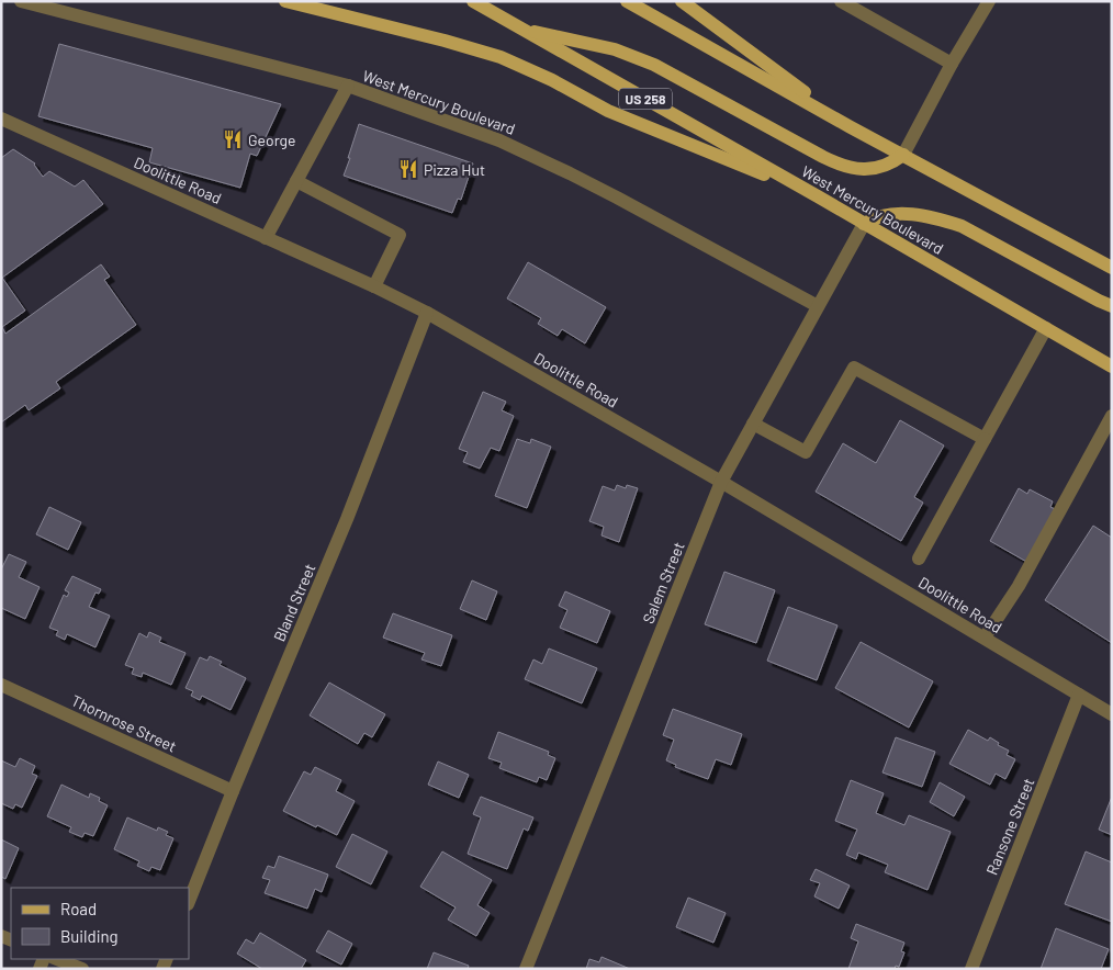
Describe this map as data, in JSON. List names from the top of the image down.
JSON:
{
  "streets": {
    "main road": ["US 258", "West Mercury Boulevard"],
    "street": [
      "Doolittle Road",
      "Salem Street",
      "Bland Street",
      "Thornrose Street",
      "Ransone Street"
    ]
  },
  "crossings": [
    ["West Mercury Boulevard", "Salem Street"],
    ["Doolittle Road", "Salem Street"],
    ["Doolittle Road", "Bland Street"],
    ["Doolittle Road", "Ransone Street"],
    ["Bland Street", "Thornrose Street"]
  ],
  "places": {
    "restaurant": ["George", "Pizza Hut"]
  },
  "legend": ["Road", "Building"]
}
